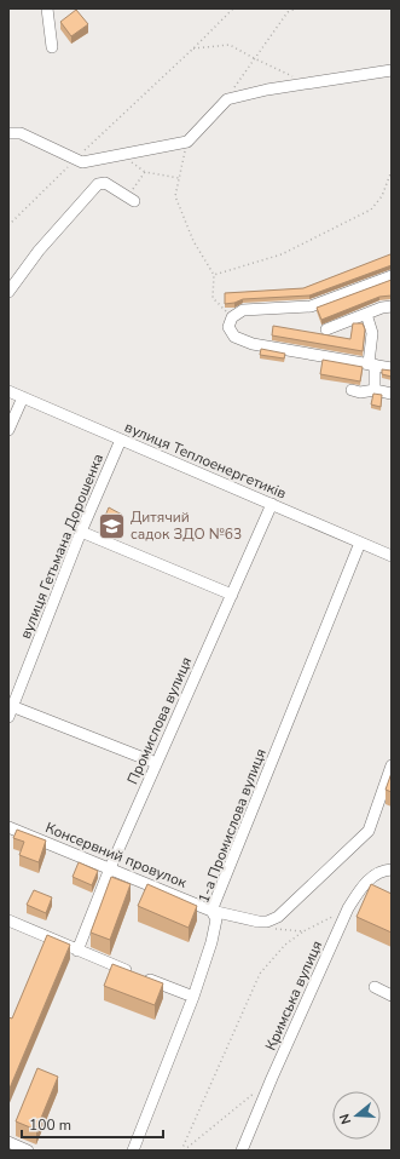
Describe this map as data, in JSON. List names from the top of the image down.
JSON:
{
  "streets": {
    "street": [
      "вулиця Теплоенергетиків",
      "вулиця Гетьмана Дорошенка",
      "Промислова вулиця",
      "1-а Промислова вулиця",
      "Консервний провулок",
      "Кримська вулиця"
    ]
  },
  "crossings": [
    ["вулиця Теплоенергетиків", "вулиця Гетьмана Дорошенка"],
    ["вулиця Теплоенергетиків", "Промислова вулиця"],
    ["вулиця Теплоенергетиків", "1-а Промислова вулиця"],
    ["Промислова вулиця", "Консервний провулок"],
    ["1-а Промислова вулиця", "Консервний провулок"]
  ],
  "places": {
    "school or university": ["Дитячий садок ЗДО №63"]
  },
  "scale_bar": "100 m",
  "north": "left"
}
